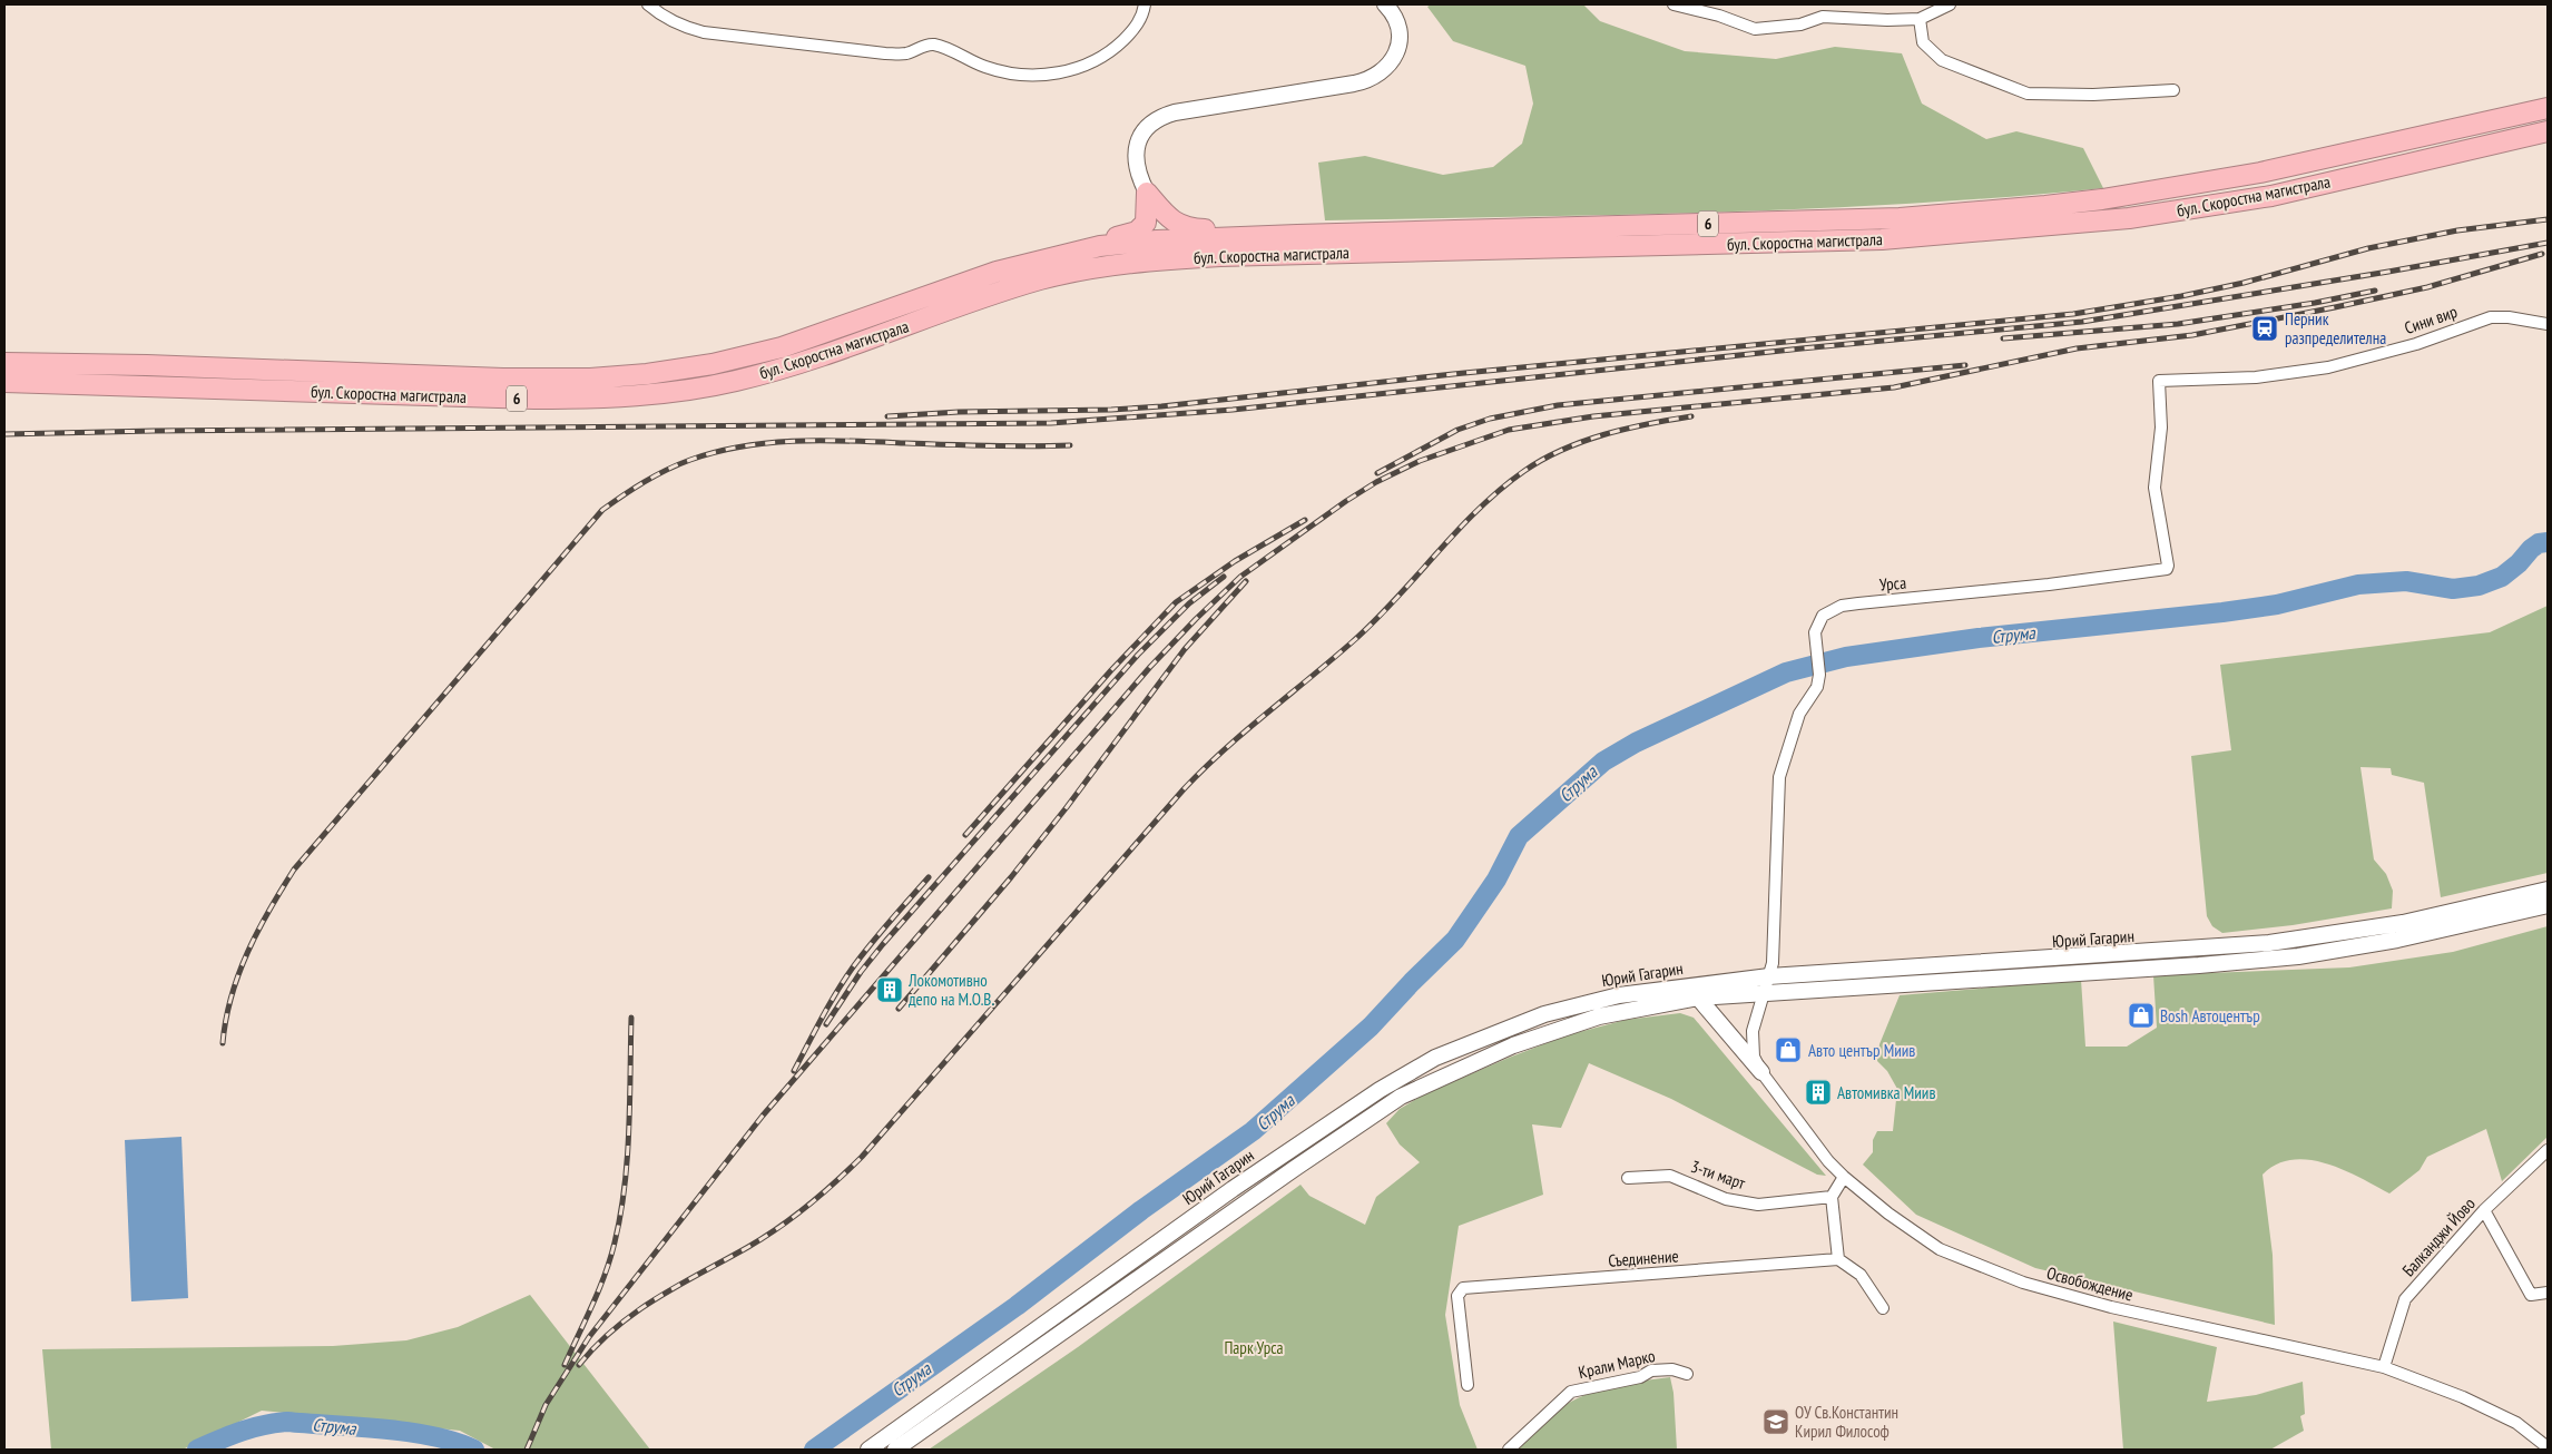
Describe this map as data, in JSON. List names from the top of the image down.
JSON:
{
  "streets": {
    "highway": ["бул. Скоростна магистрала", "6"],
    "street": [
      "Сини вир",
      "Урса",
      "Юрий Гагарин",
      "3-ти март",
      "Балканджи Йово",
      "Съединение",
      "Освобождение",
      "Крали Марко"
    ]
  },
  "crossings": [
    ["Сини вир", "Урса"],
    ["Урса", "Юрий Гагарин"],
    ["Урса", "Освобождение"],
    ["Юрий Гагарин", "Освобождение"],
    ["Балканджи Йово", "Освобождение"]
  ],
  "water": ["Струма"],
  "parks": ["Парк Урса"],
  "places": {
    "station": ["Перник разпределителна"],
    "building": ["Локомотивно депо на М.О.В.", "Автомивка Миив"],
    "shop": ["Bosh Автоцентър", "Авто център Миив"],
    "school or university": ["ОУ Св.Константин Кирил Философ"]
  }
}
